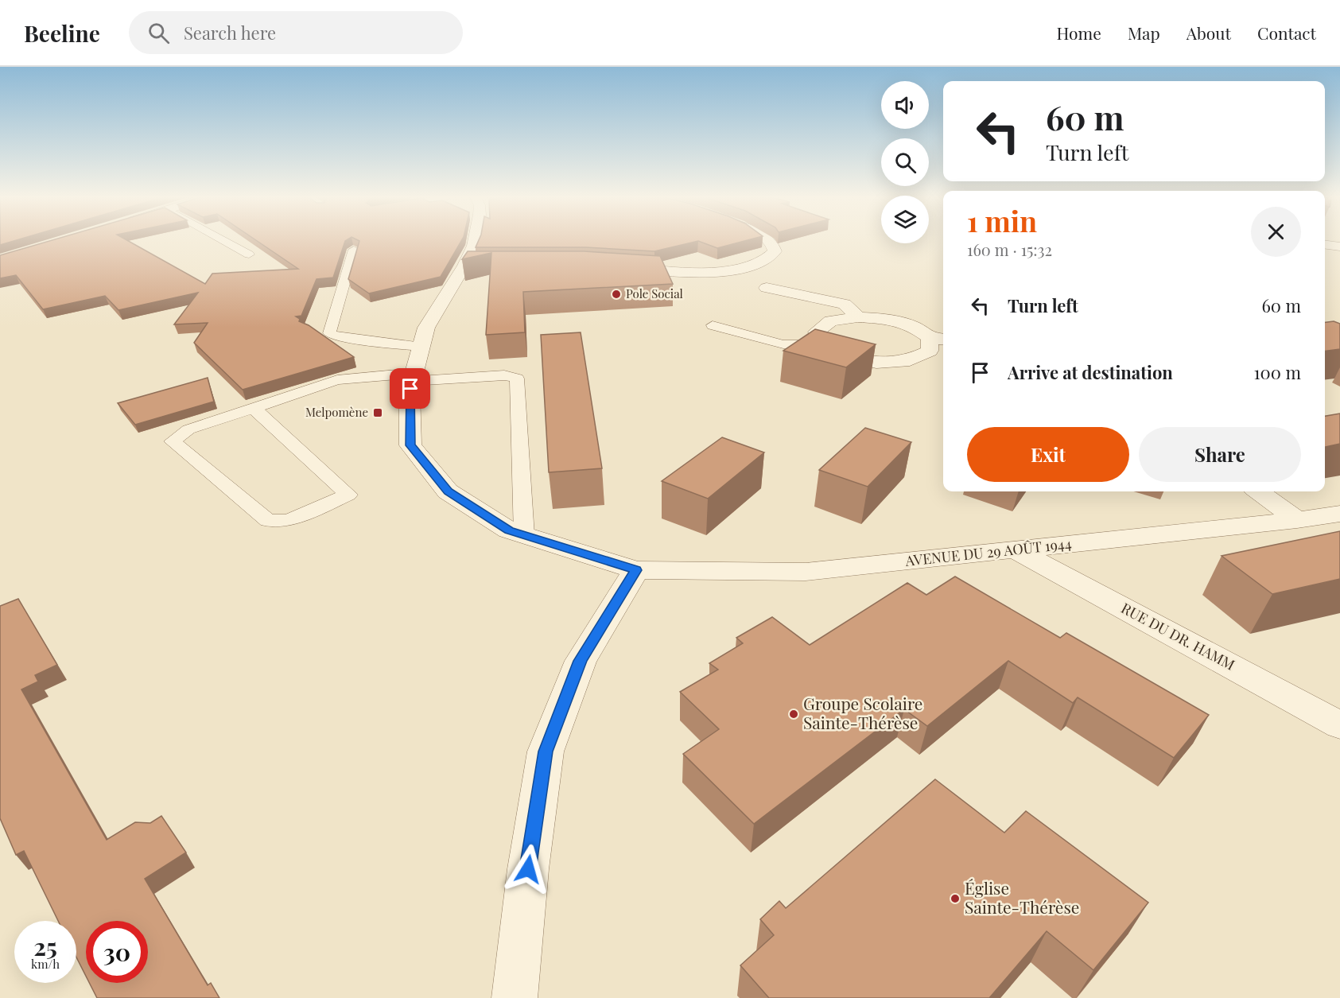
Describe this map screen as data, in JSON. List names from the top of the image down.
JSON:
{
  "streets": {
    "street": ["AVENUE DU 29 AOÛT 1944", "RUE DU DR. HAMM"]
  },
  "crossings": [
    ["AVENUE DU 29 AOÛT 1944", "RUE DU DR. HAMM"]
  ],
  "places": {
    "other": ["Pole Social", "Groupe Scolaire Sainte-Thérèse", "Église Sainte-Thérèse"],
    "transit": ["Melpomène"]
  },
  "page": {
    "header": "Beeline",
    "search": "Search here",
    "nav": [
      "Home",
      "Map",
      "About",
      "Contact"
    ],
    "turn": ["60 m", "Turn left"],
    "heading": ["1 min", "160 m · 15:32"],
    "list": [
      {
        "name": "Turn left",
        "value": "60 m"
      },
      {
        "name": "Arrive at destination",
        "value": "100 m"
      }
    ],
    "buttons": ["Exit", "Share"],
    "speed": "25 km/h",
    "limit": "30"
  }
}
